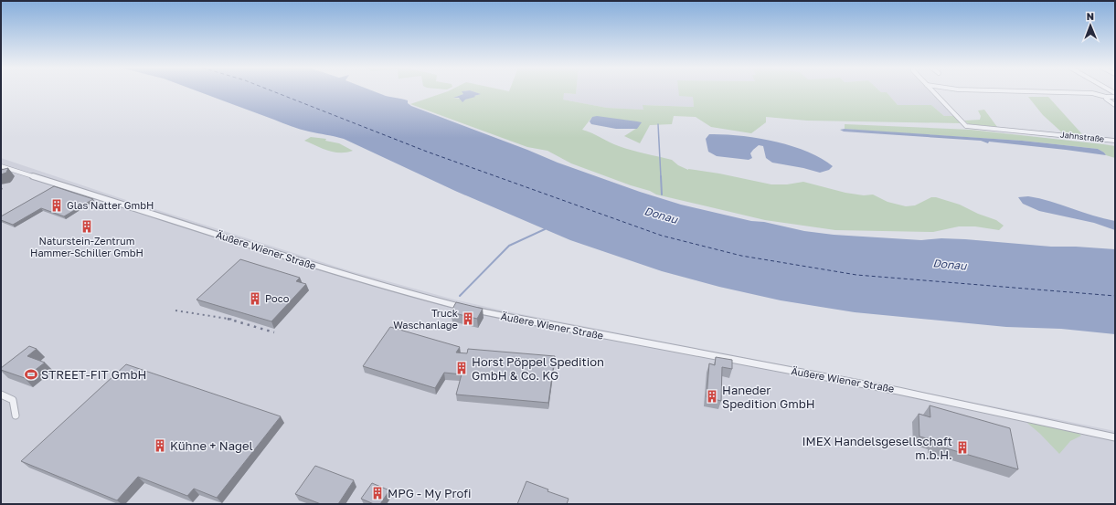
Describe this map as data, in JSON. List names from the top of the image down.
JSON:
{
  "streets": {
    "street": ["Jahnstraße", "Äußere Wiener Straße"]
  },
  "water": ["Donau"],
  "places": {
    "building": [
      "Glas Natter GmbH",
      "Naturstein-Zentrum Hammer-Schiller GmbH",
      "Poco",
      "Truck Waschanlage",
      "Horst Pöppel Spedition GmbH & Co. KG",
      "Haneder Spedition GmbH",
      "Kühne + Nagel",
      "IMEX Handelsgesellschaft m.b.H.",
      "MPG - My Profi"
    ],
    "sports": ["STREET-FIT GmbH"]
  },
  "north": "top"
}
